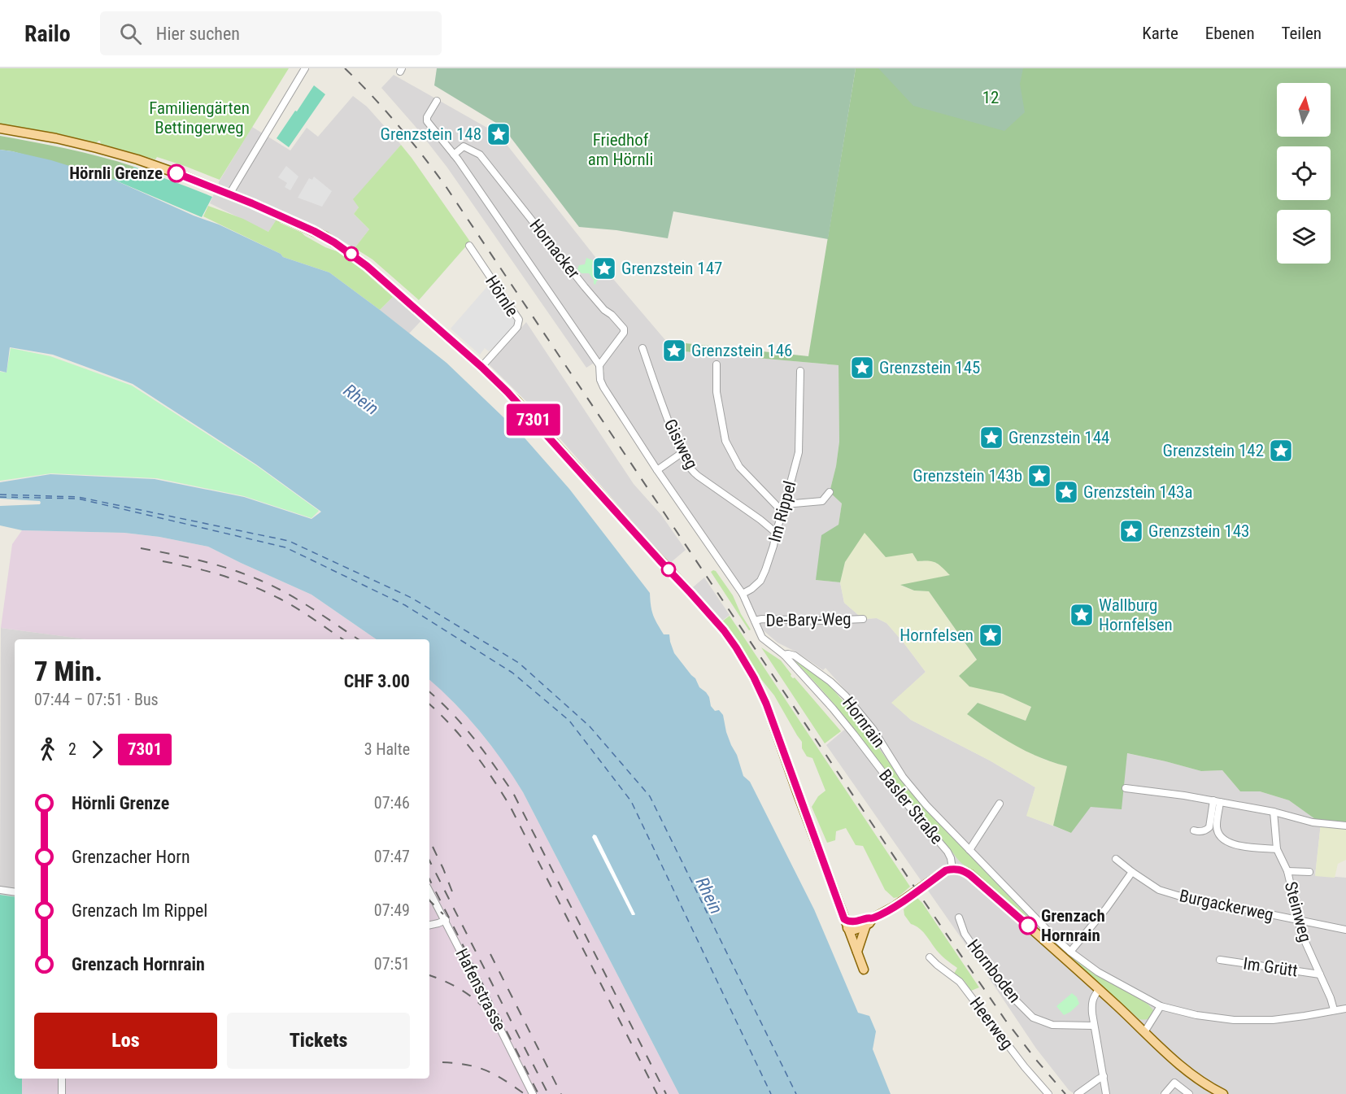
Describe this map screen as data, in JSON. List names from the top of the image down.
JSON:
{
  "streets": {
    "street": [
      "Hornacker",
      "Hörnle",
      "Gisiweg",
      "Im Rippel",
      "De-Bary-Weg",
      "Hornrain",
      "Basler Straße",
      "Burgackerweg",
      "Steinweg",
      "Im Grütt",
      "Hornboden",
      "Hafenstrasse",
      "Heerweg"
    ]
  },
  "crossings": [
    ["Hornacker", "Im Rippel"],
    ["Gisiweg", "Im Rippel"],
    ["De-Bary-Weg", "Basler Straße"],
    ["Hornrain", "Basler Straße"],
    ["Hornrain", "Steinweg"],
    ["Burgackerweg", "Steinweg"],
    ["Steinweg", "Im Grütt"]
  ],
  "water": ["Rhein"],
  "parks": ["12", "Familiengärten Bettingerweg", "Friedhof am Hörnli"],
  "places": {
    "place": [
      "Grenzstein 148",
      "Grenzstein 147",
      "Grenzstein 146",
      "Grenzstein 145",
      "Grenzstein 144",
      "Grenzstein 142",
      "Grenzstein 143b",
      "Grenzstein 143a",
      "Grenzstein 143",
      "Wallburg Hornfelsen",
      "Hornfelsen"
    ],
    "other": ["Hörnli Grenze", "Grenzach Hornrain"]
  },
  "lines": ["bus line 7301"],
  "north": "top",
  "page": {
    "header": "Railo",
    "search": "Hier suchen",
    "nav": ["Karte", "Ebenen", "Teilen"],
    "on_map": "7301",
    "heading": ["7 Min.", "07:44 – 07:51 · Bus", "CHF 3.00"],
    "legs": ["2", "7301", "3 Halte"],
    "list": [
      {
        "name": "Hörnli Grenze",
        "value": "07:46"
      },
      {
        "name": "Grenzacher Horn",
        "value": "07:47"
      },
      {
        "name": "Grenzach Im Rippel",
        "value": "07:49"
      },
      {
        "name": "Grenzach Hornrain",
        "value": "07:51"
      }
    ],
    "buttons": ["Los", "Tickets"]
  }
}
